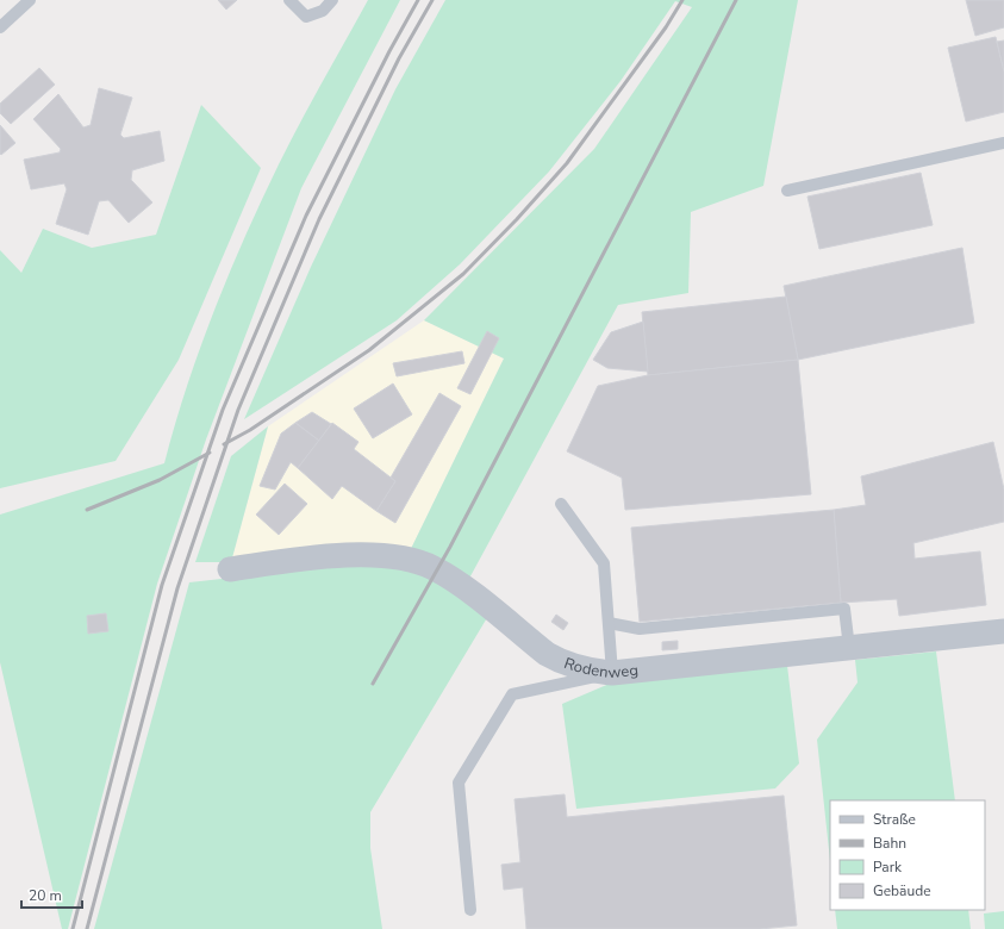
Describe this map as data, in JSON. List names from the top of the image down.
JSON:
{
  "streets": {
    "street": ["Rodenweg"]
  },
  "legend": [
    "Straße",
    "Bahn",
    "Park",
    "Gebäude"
  ],
  "scale_bar": "20 m"
}
